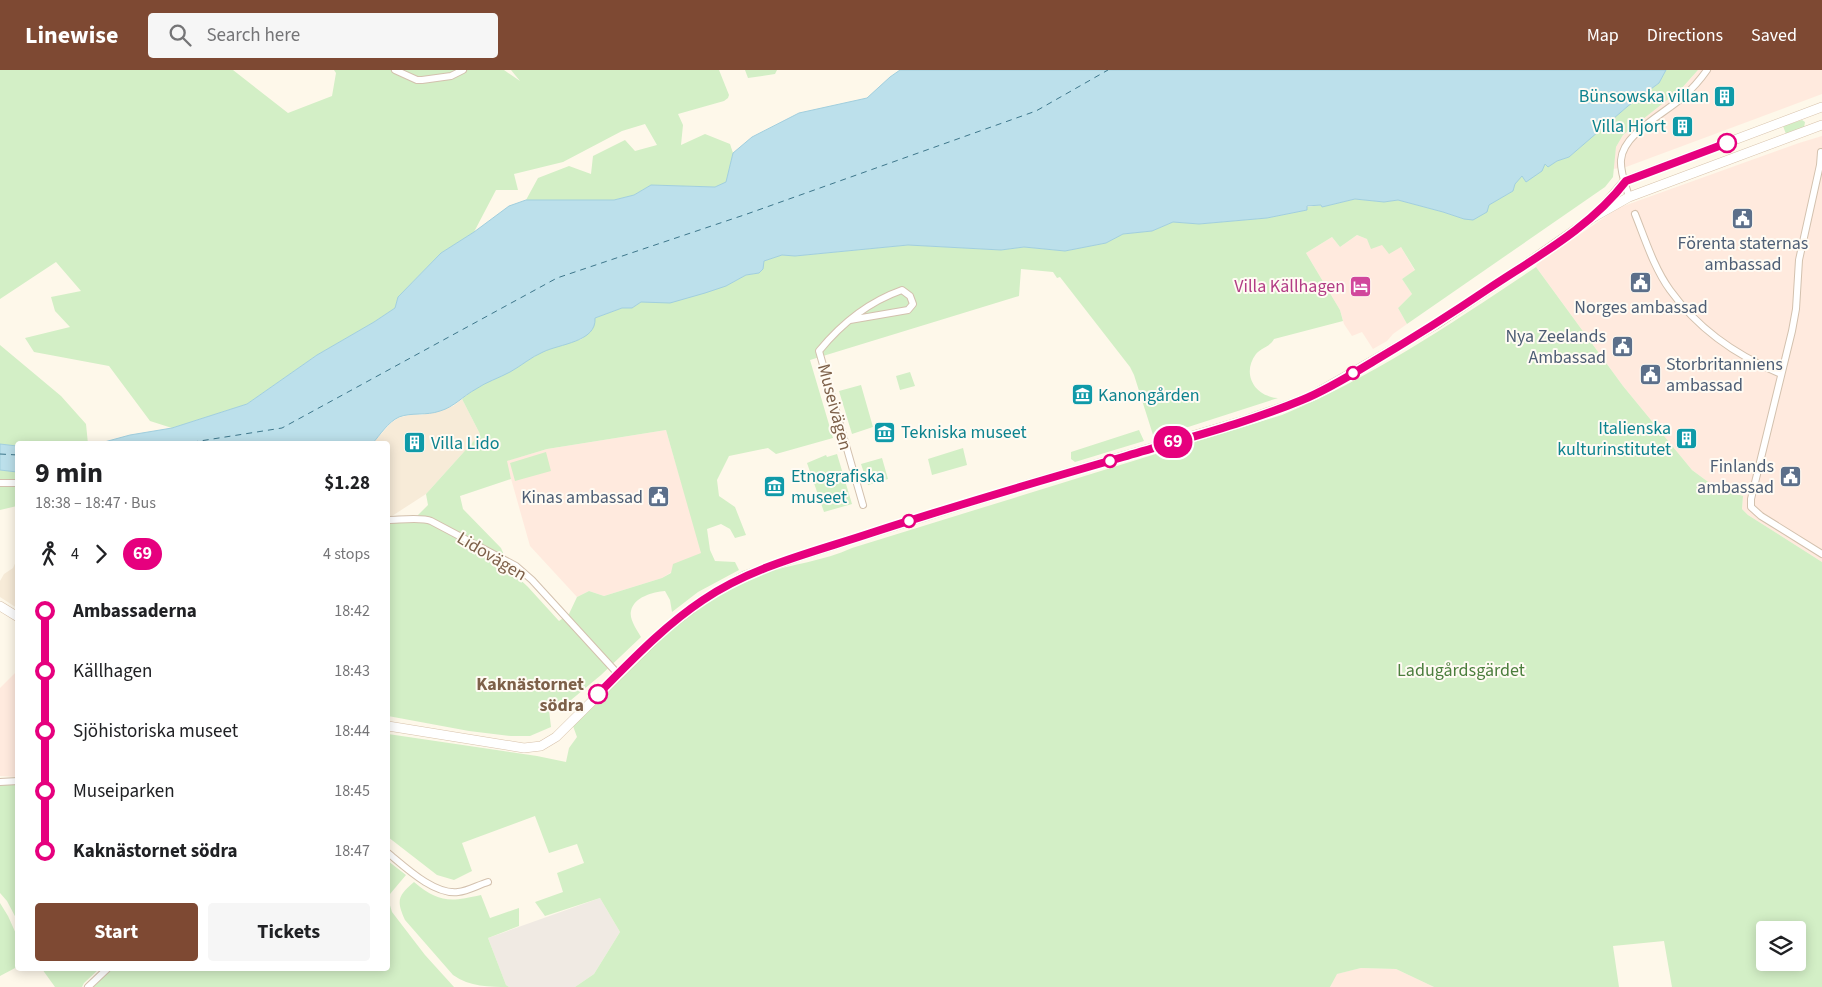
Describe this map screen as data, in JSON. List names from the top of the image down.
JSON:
{
  "streets": {
    "street": ["Museivägen", "Lidovägen"]
  },
  "parks": ["Ladugårdsgärdet"],
  "places": {
    "building": [
      "Bünsowska villan",
      "Villa Hjort",
      "Italienska kulturinstitutet",
      "Villa Lido"
    ],
    "public building": [
      "Förenta staternas ambassad",
      "Norges ambassad",
      "Nya Zeelands Ambassad",
      "Storbritanniens ambassad",
      "Finlands ambassad",
      "Kinas ambassad"
    ],
    "hotel": ["Villa Källhagen"],
    "museum": ["Kanongården", "Tekniska museet", "Etnografiska museet"],
    "other": ["Kaknästornet södra"]
  },
  "lines": ["bus line 69"],
  "page": {
    "header": "Linewise",
    "search": "Search here",
    "nav": ["Map", "Directions", "Saved"],
    "on_map": "69",
    "heading": ["9 min", "18:38 – 18:47 · Bus", "$1.28"],
    "legs": ["4", "69", "4 stops"],
    "list": [
      {
        "name": "Ambassaderna",
        "value": "18:42"
      },
      {
        "name": "Källhagen",
        "value": "18:43"
      },
      {
        "name": "Sjöhistoriska museet",
        "value": "18:44"
      },
      {
        "name": "Museiparken",
        "value": "18:45"
      },
      {
        "name": "Kaknästornet södra",
        "value": "18:47"
      }
    ],
    "buttons": ["Start", "Tickets"]
  }
}
